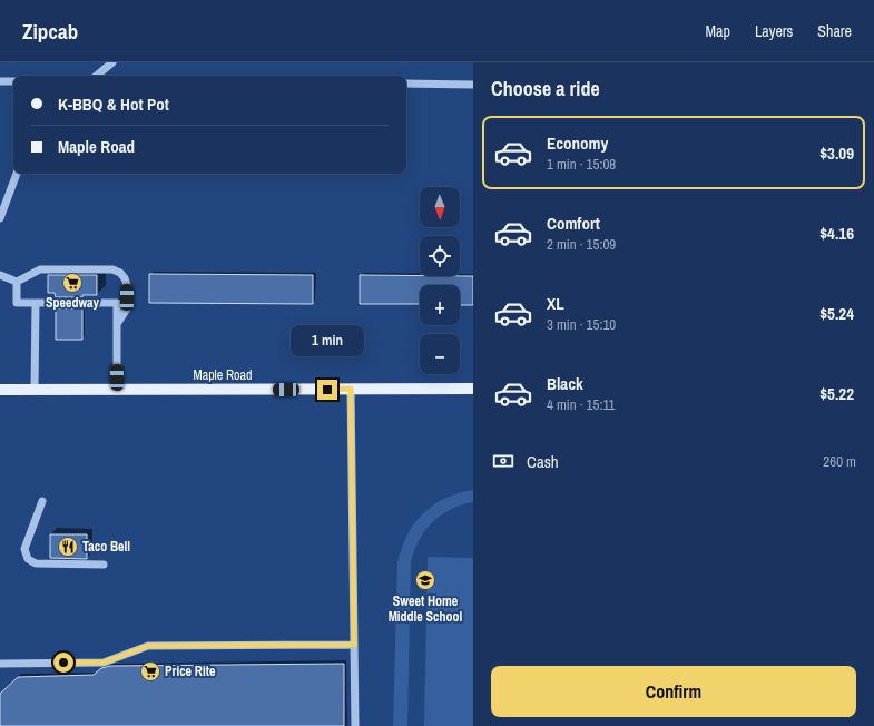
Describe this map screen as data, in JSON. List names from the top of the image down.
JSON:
{
  "streets": {
    "main road": ["Maple Road"]
  },
  "places": {
    "supermarket": ["Speedway", "Price Rite"],
    "restaurant": ["Taco Bell"],
    "school or university": ["Sweet Home Middle School"]
  },
  "north": "bottom",
  "page": {
    "header": "Zipcab",
    "nav": ["Map", "Layers", "Share"],
    "heading": "Choose a ride",
    "banner": ["K-BBQ & Hot Pot", "Maple Road"],
    "list": [
      {
        "name": "Economy",
        "note": "1 min · 15:08",
        "value": "$3.09"
      },
      {
        "name": "Comfort",
        "note": "2 min · 15:09",
        "value": "$4.16"
      },
      {
        "name": "XL",
        "note": "3 min · 15:10",
        "value": "$5.24"
      },
      {
        "name": "Black",
        "note": "4 min · 15:11",
        "value": "$5.22"
      }
    ],
    "map_buttons": ["+", "−"],
    "bubble": "1 min",
    "pay": ["Cash", "260 m"],
    "buttons": "Confirm"
  }
}
